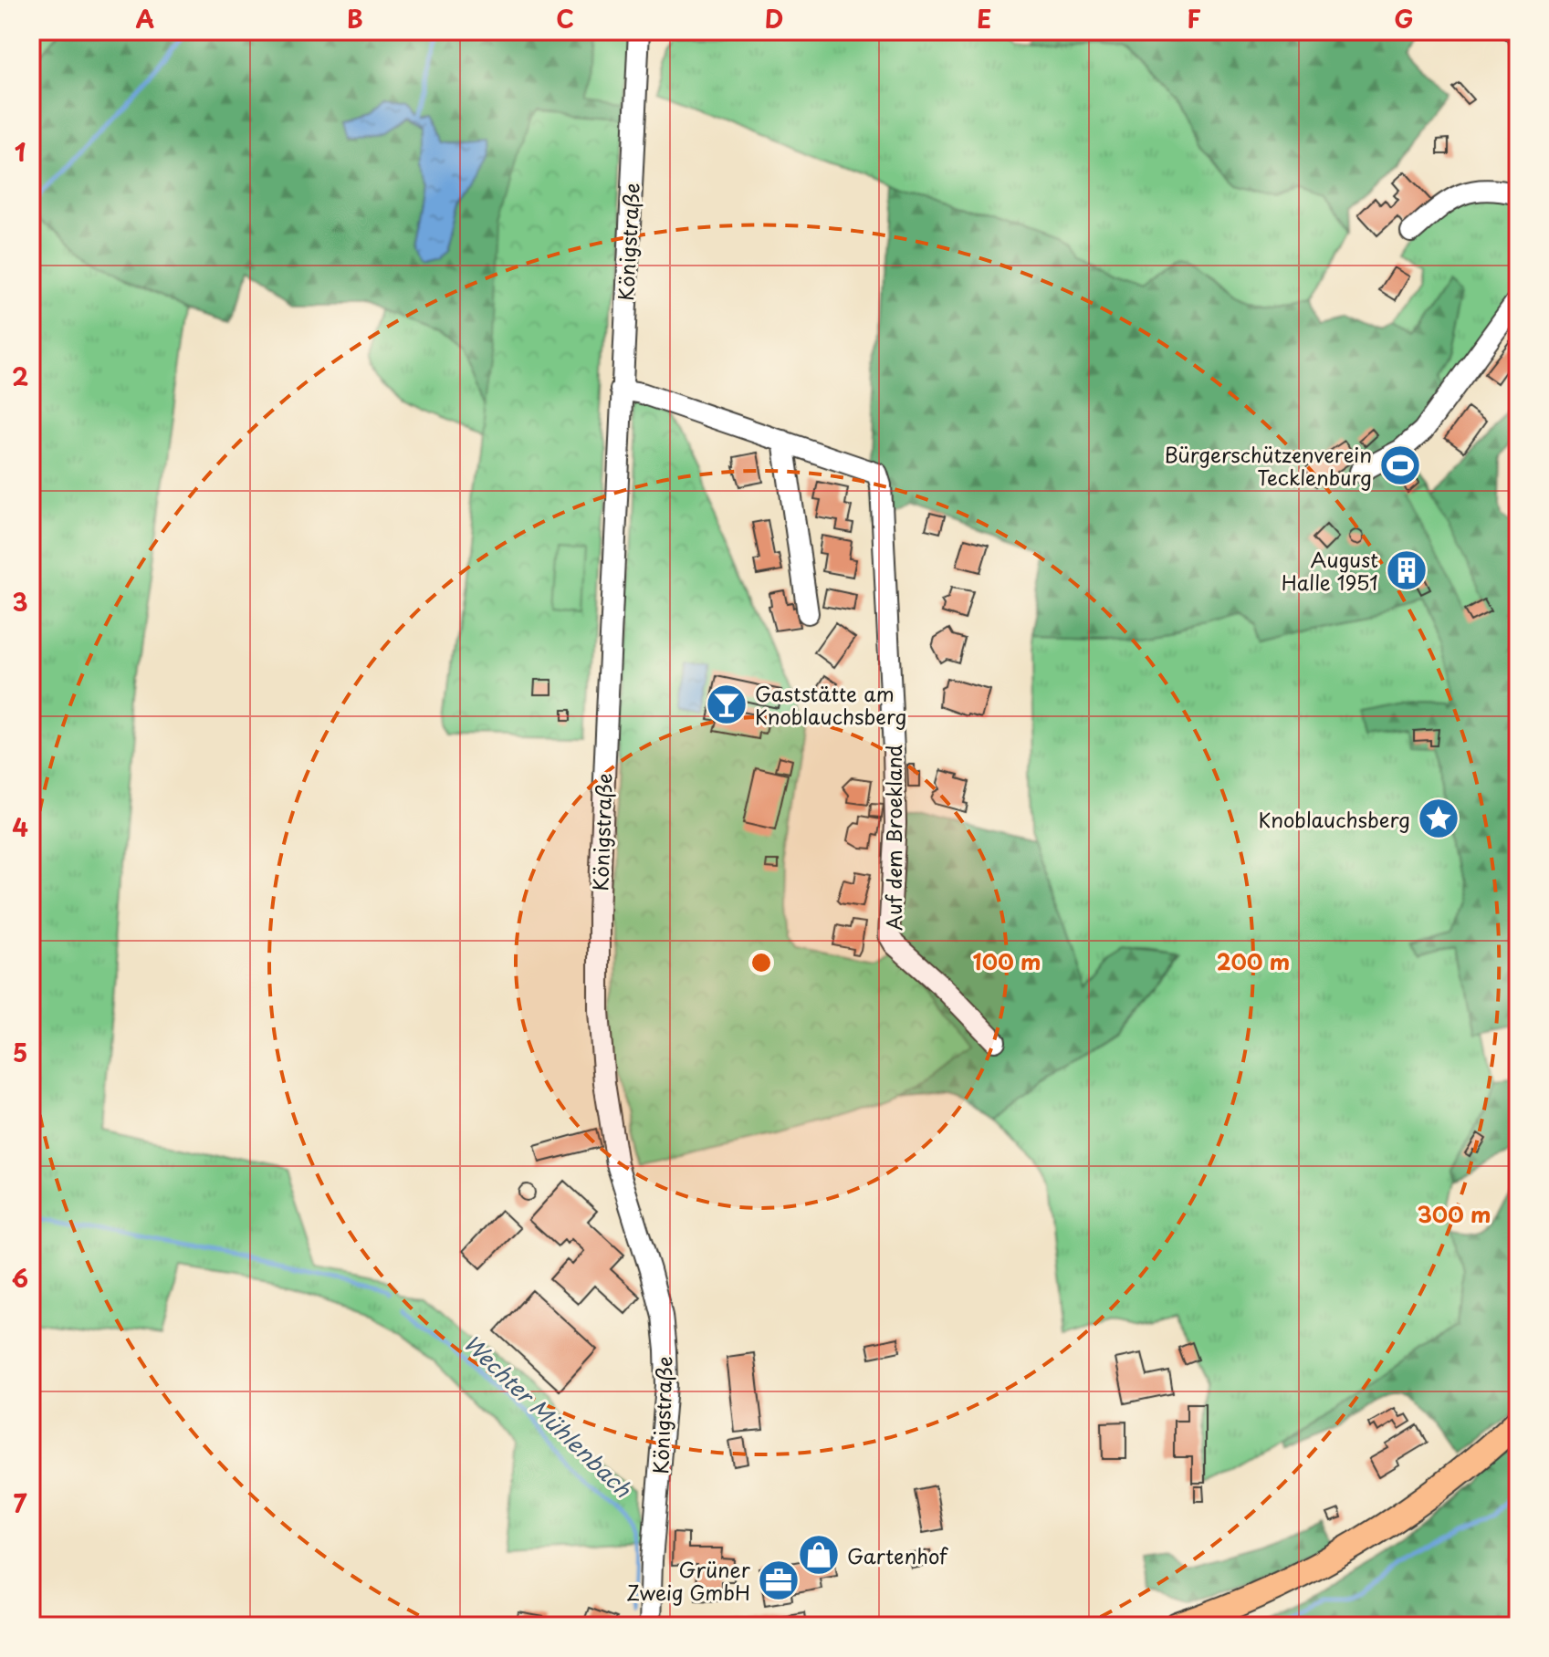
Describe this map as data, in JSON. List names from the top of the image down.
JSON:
{
  "streets": {
    "street": ["Königstraße", "Auf dem Broekland"]
  },
  "crossings": [
    ["Königstraße", "Auf dem Broekland"]
  ],
  "water": ["Wechter Mühlenbach"],
  "places": {
    "sports": ["Bürgerschützenverein Tecklenburg"],
    "building": ["August Halle 1951"],
    "bar": ["Gaststätte am Knoblauchsberg"],
    "place": ["Knoblauchsberg"],
    "shop": ["Gartenhof"],
    "office": ["Grüner Zweig GmbH"]
  },
  "grid": {
    "columns": [
      "A",
      "B",
      "C",
      "D",
      "E",
      "F",
      "G"
    ],
    "rows": [
      "1",
      "2",
      "3",
      "4",
      "5",
      "6",
      "7"
    ]
  },
  "rings": ["100 m", "200 m", "300 m"]
}
